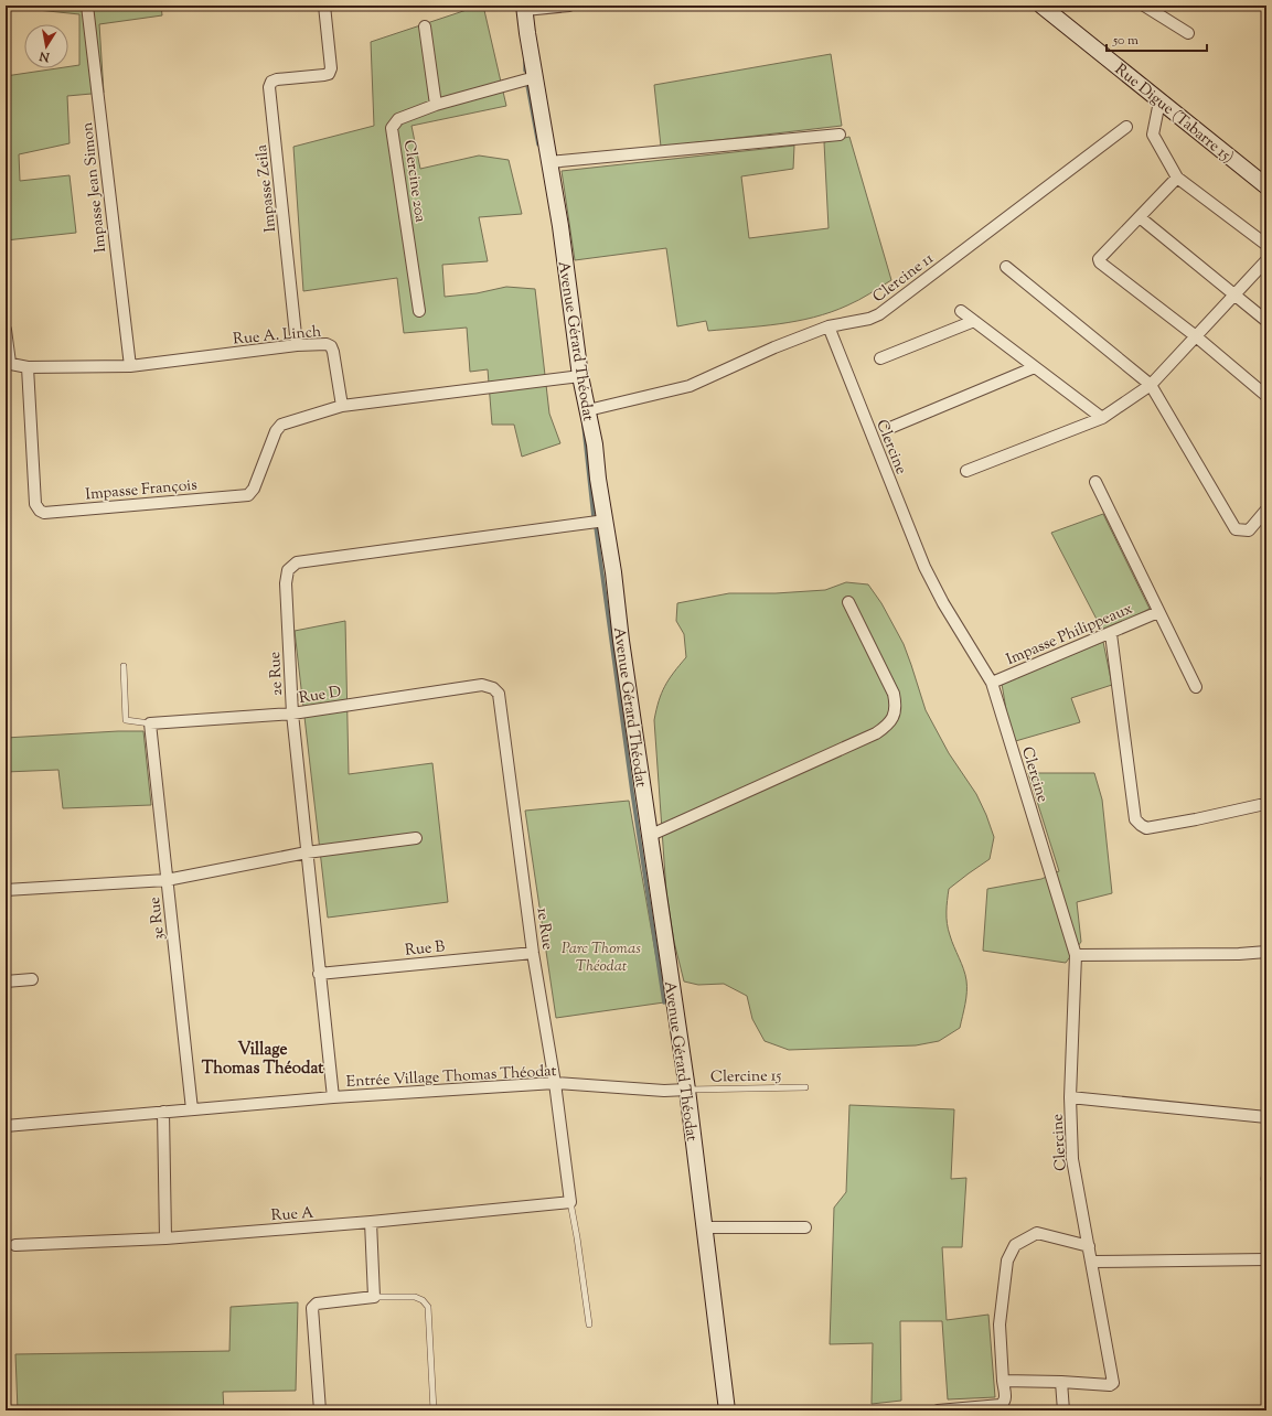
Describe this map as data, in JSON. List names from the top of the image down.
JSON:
{
  "streets": {
    "street": [
      "Rue Digue (Tabarre 15)",
      "Clercine 20a",
      "Impasse Jean Simon",
      "Impasse Zeila",
      "Clercine 11",
      "Rue A. Linch",
      "Avenue Gérard Théodat",
      "Clercine",
      "Impasse François",
      "Impasse Philippeaux",
      "2e Rue",
      "Rue D",
      "3e Rue",
      "1e Rue",
      "Rue B",
      "Entrée Village Thomas Théodat",
      "Rue A"
    ],
    "lane": ["Clercine 15"]
  },
  "crossings": [
    ["Clercine 20a", "Avenue Gérard Théodat"],
    ["Impasse Jean Simon", "Rue A. Linch"],
    ["Impasse Zeila", "Rue A. Linch"],
    ["Clercine 11", "Avenue Gérard Théodat"],
    ["Clercine 11", "Clercine"],
    ["Rue A. Linch", "Impasse François"],
    ["Avenue Gérard Théodat", "2e Rue"],
    ["Avenue Gérard Théodat", "Entrée Village Thomas Théodat"],
    ["Avenue Gérard Théodat", "Clercine 15"],
    ["Clercine", "Impasse Philippeaux"],
    ["2e Rue", "Rue D"],
    ["2e Rue", "Rue B"],
    ["2e Rue", "Entrée Village Thomas Théodat"],
    ["Rue D", "3e Rue"],
    ["Rue D", "1e Rue"],
    ["3e Rue", "Entrée Village Thomas Théodat"],
    ["1e Rue", "Rue B"],
    ["1e Rue", "Entrée Village Thomas Théodat"],
    ["1e Rue", "Rue A"],
    ["Entrée Village Thomas Théodat", "Clercine 15"]
  ],
  "districts": ["Village Thomas Théodat"],
  "parks": ["Parc Thomas Théodat"],
  "scale_bar": "50 m",
  "north": "bottom"
}
